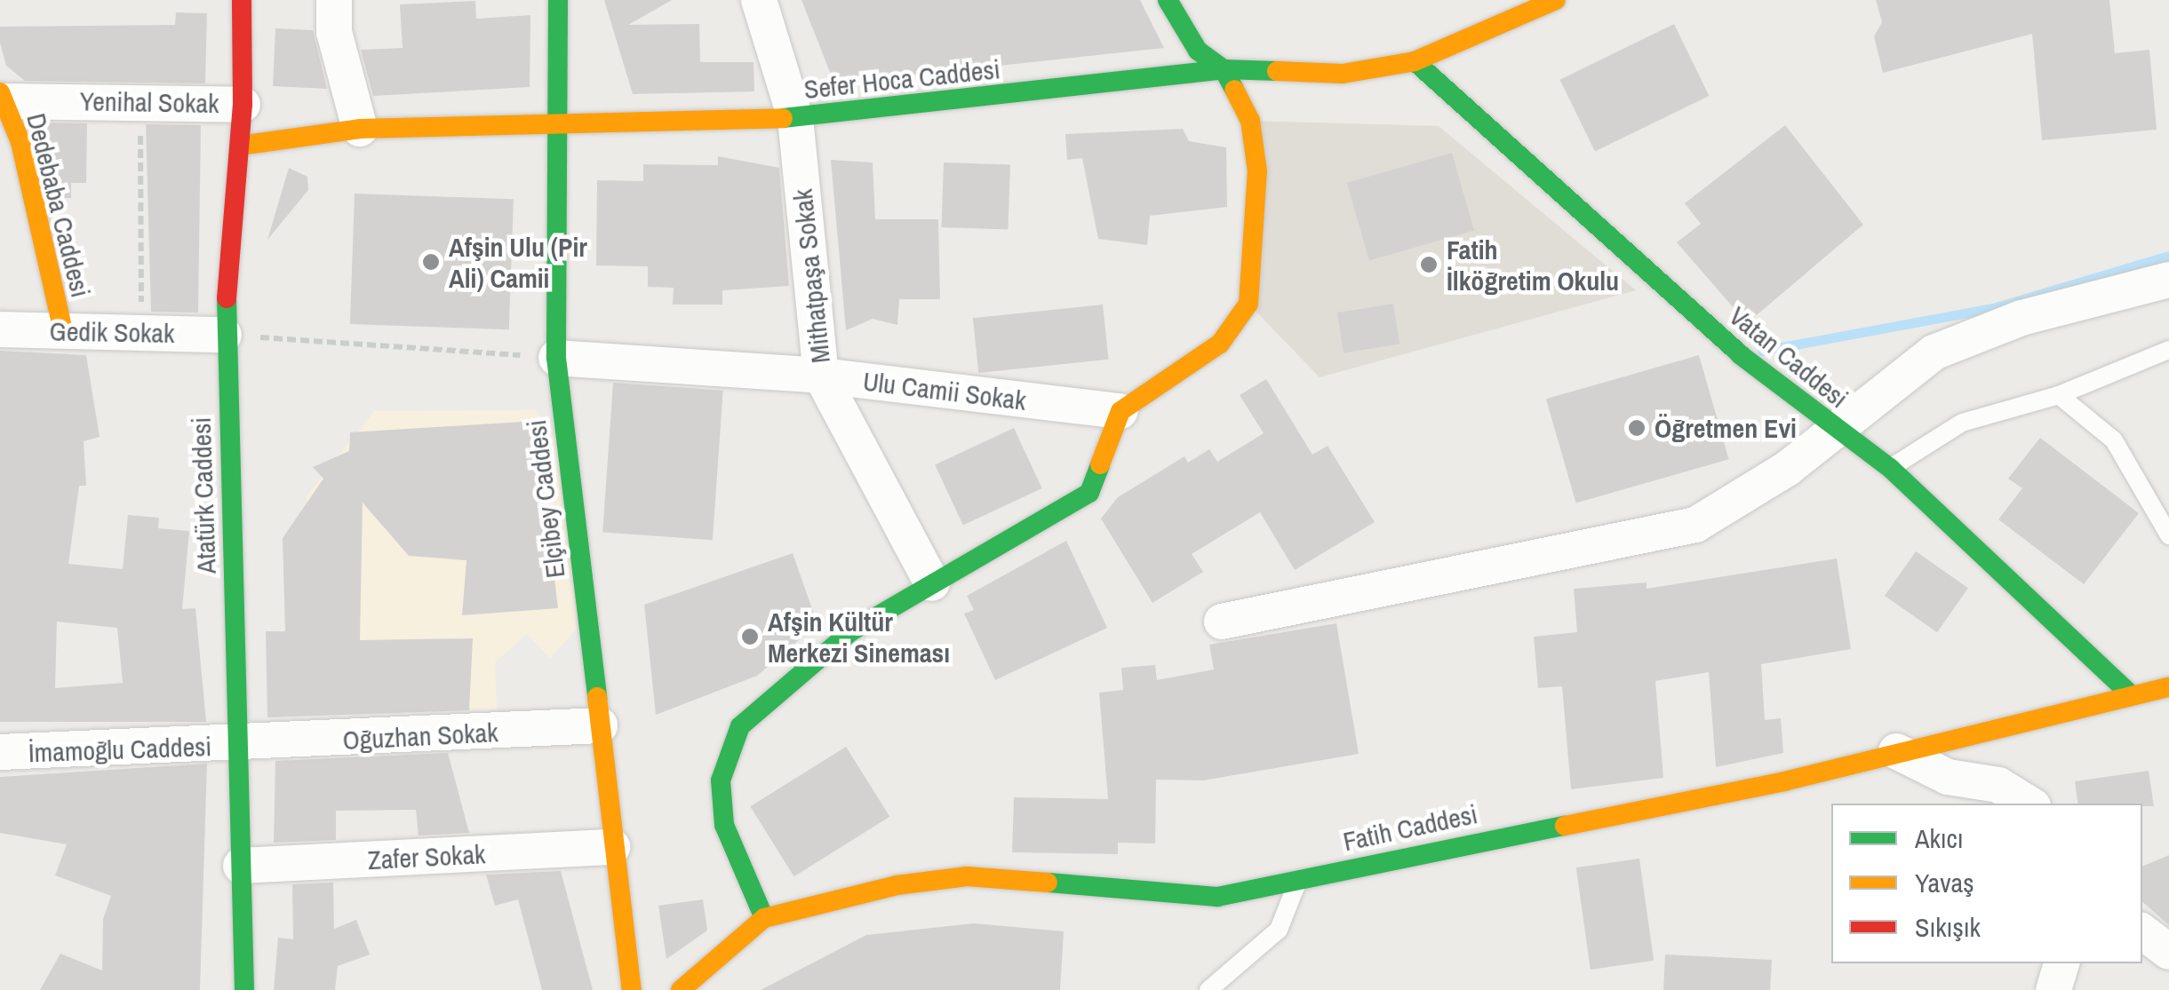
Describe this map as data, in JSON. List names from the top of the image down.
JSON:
{
  "streets": {
    "street": [
      "Sefer Hoca Caddesi",
      "Yenihal Sokak",
      "Dedebaba Caddesi",
      "Mithatpaşa Sokak",
      "Gedik Sokak",
      "Vatan Caddesi",
      "Ulu Camii Sokak",
      "Atatürk Caddesi",
      "Elçibey Caddesi",
      "Oğuzhan Sokak",
      "İmamoğlu Caddesi",
      "Fatih Caddesi",
      "Zafer Sokak"
    ]
  },
  "crossings": [
    ["Sefer Hoca Caddesi", "Mithatpaşa Sokak"],
    ["Sefer Hoca Caddesi", "Vatan Caddesi"],
    ["Sefer Hoca Caddesi", "Atatürk Caddesi"],
    ["Sefer Hoca Caddesi", "Elçibey Caddesi"],
    ["Yenihal Sokak", "Dedebaba Caddesi"],
    ["Yenihal Sokak", "Atatürk Caddesi"],
    ["Dedebaba Caddesi", "Gedik Sokak"],
    ["Mithatpaşa Sokak", "Ulu Camii Sokak"],
    ["Gedik Sokak", "Atatürk Caddesi"],
    ["Vatan Caddesi", "Fatih Caddesi"],
    ["Ulu Camii Sokak", "Elçibey Caddesi"],
    ["Atatürk Caddesi", "Oğuzhan Sokak"],
    ["Atatürk Caddesi", "İmamoğlu Caddesi"],
    ["Atatürk Caddesi", "Zafer Sokak"],
    ["Elçibey Caddesi", "Oğuzhan Sokak"],
    ["Elçibey Caddesi", "Zafer Sokak"],
    ["Oğuzhan Sokak", "İmamoğlu Caddesi"]
  ],
  "places": [
    "Afşin Ulu (Pir Ali) Camii",
    "Fatih İlköğretim Okulu",
    "Öğretmen Evi",
    "Afşin Kültür Merkezi Sineması"
  ],
  "legend": ["Akıcı", "Yavaş", "Sıkışık"]
}
